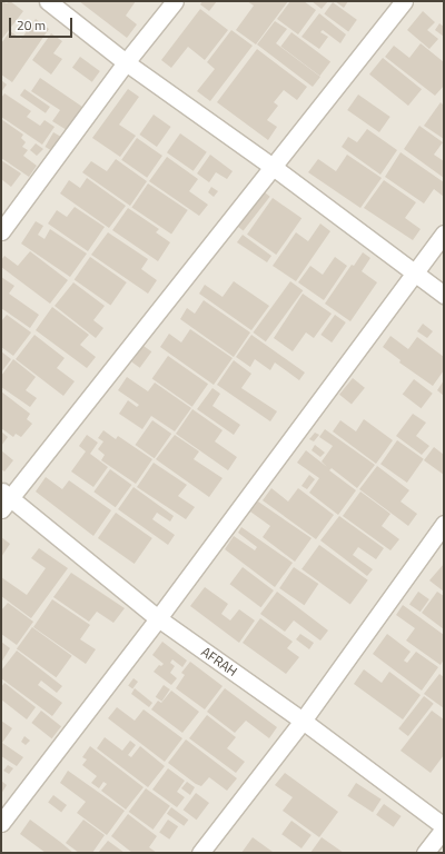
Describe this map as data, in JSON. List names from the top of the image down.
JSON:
{
  "streets": {
    "street": ["AFRAH"]
  },
  "scale_bar": "20 m"
}
